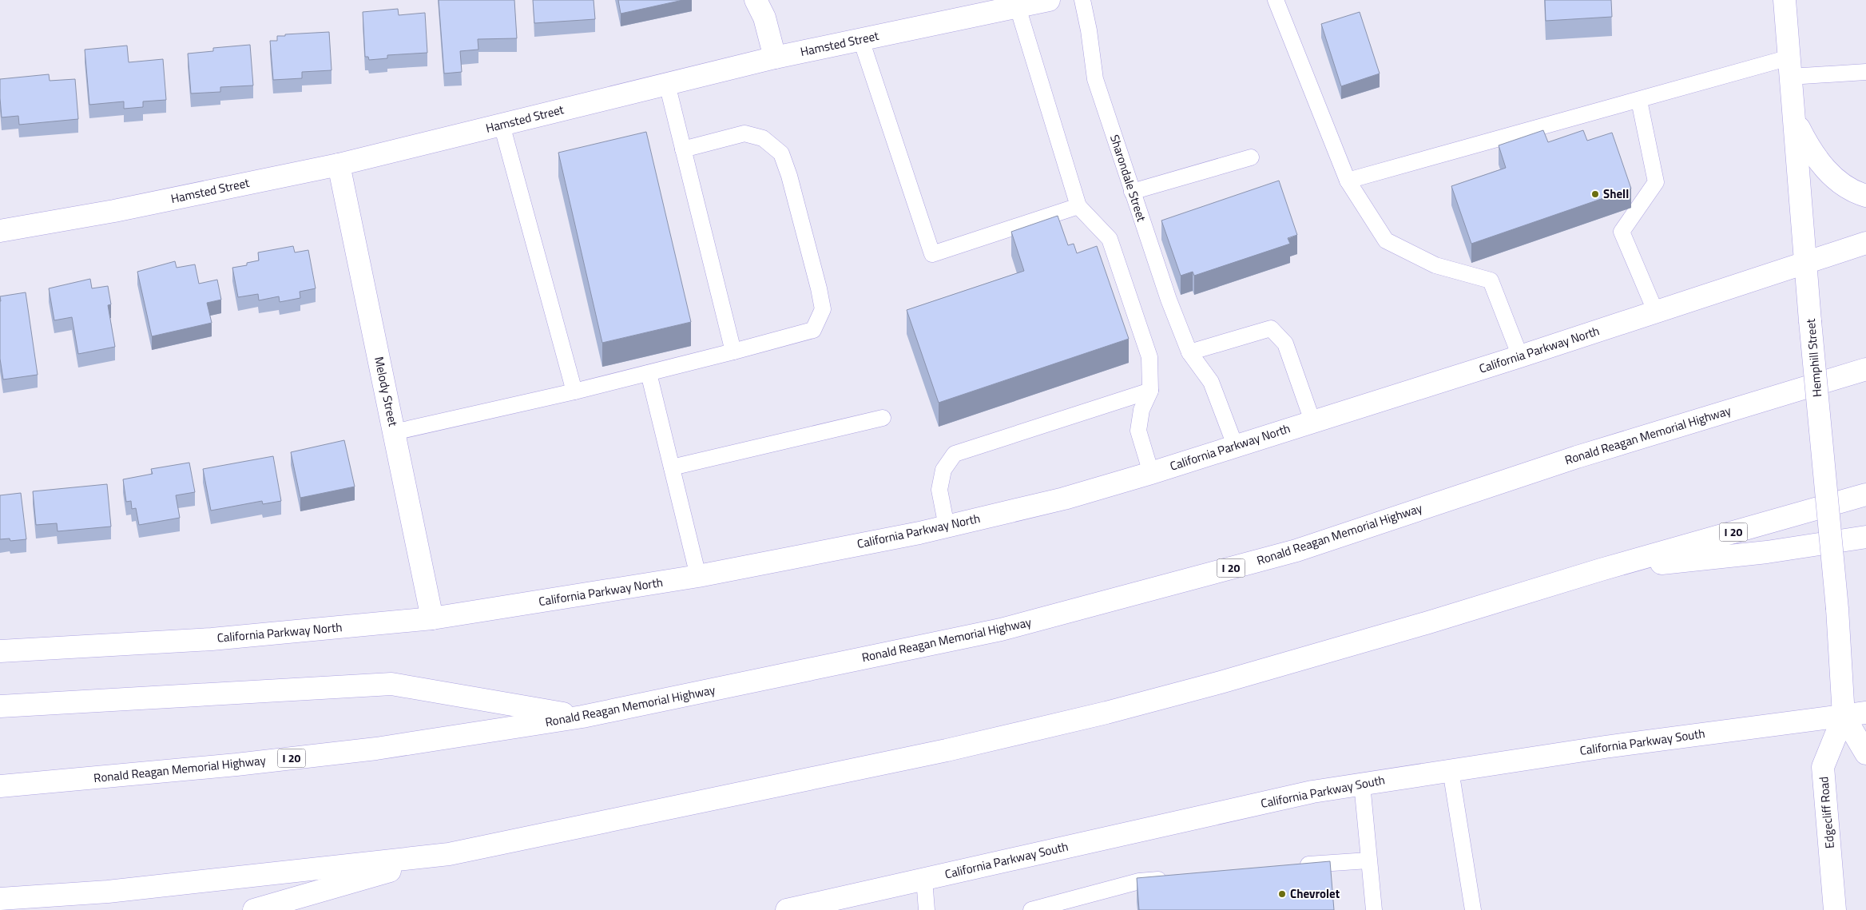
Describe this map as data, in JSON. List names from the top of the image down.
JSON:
{
  "streets": {
    "main road": [
      "Hamsted Street",
      "California Parkway North",
      "Hemphill Street",
      "Melody Street",
      "Ronald Reagan Memorial Highway",
      "I 20",
      "California Parkway South",
      "Edgecliff Road"
    ],
    "lane": ["Sharondale Street"]
  },
  "crossings": [
    ["Hamsted Street", "Melody Street"],
    ["Sharondale Street", "California Parkway North"],
    ["California Parkway North", "Hemphill Street"],
    ["California Parkway North", "Melody Street"],
    ["Hemphill Street", "California Parkway South"],
    ["Hemphill Street", "Edgecliff Road"],
    ["California Parkway South", "Edgecliff Road"]
  ],
  "places": ["Shell", "Chevrolet"]
}
